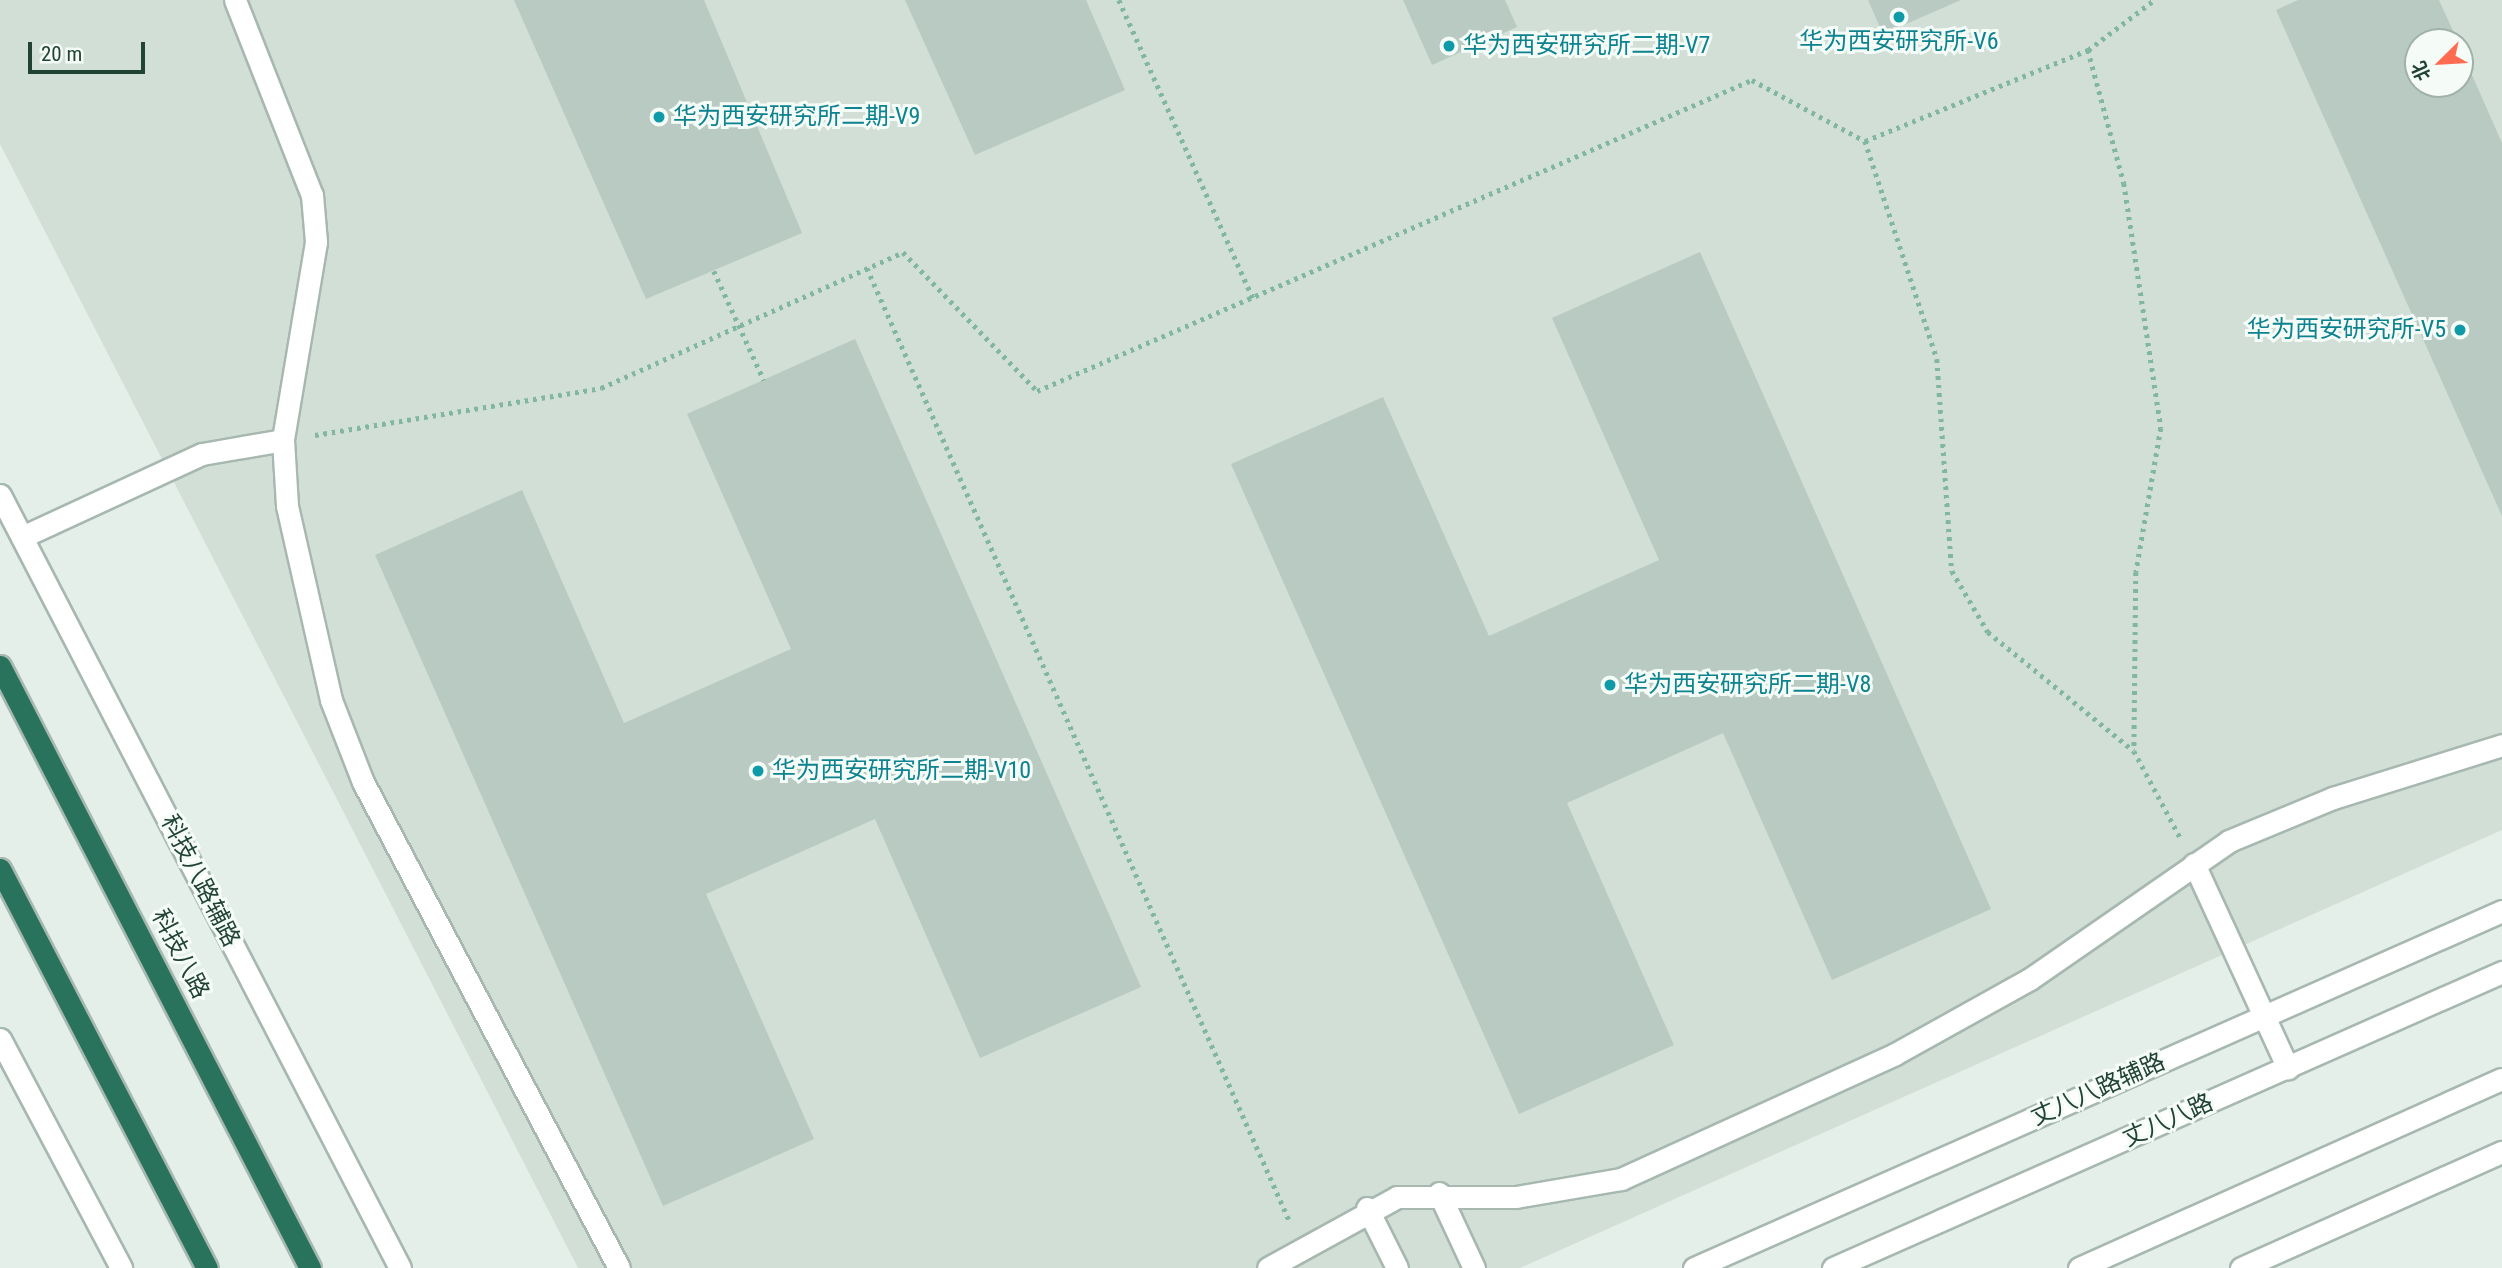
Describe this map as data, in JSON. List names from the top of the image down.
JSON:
{
  "streets": {
    "highway": ["科技八路"],
    "street": ["科技八路辅路", "丈八八路辅路", "丈八八路"]
  },
  "places": [
    "华为西安研究所-V6",
    "华为西安研究所二期-V7",
    "华为西安研究所二期-V9",
    "华为西安研究所-V5",
    "华为西安研究所二期-V8",
    "华为西安研究所二期-V10"
  ],
  "scale_bar": "20 m",
  "north": "bottom left"
}
